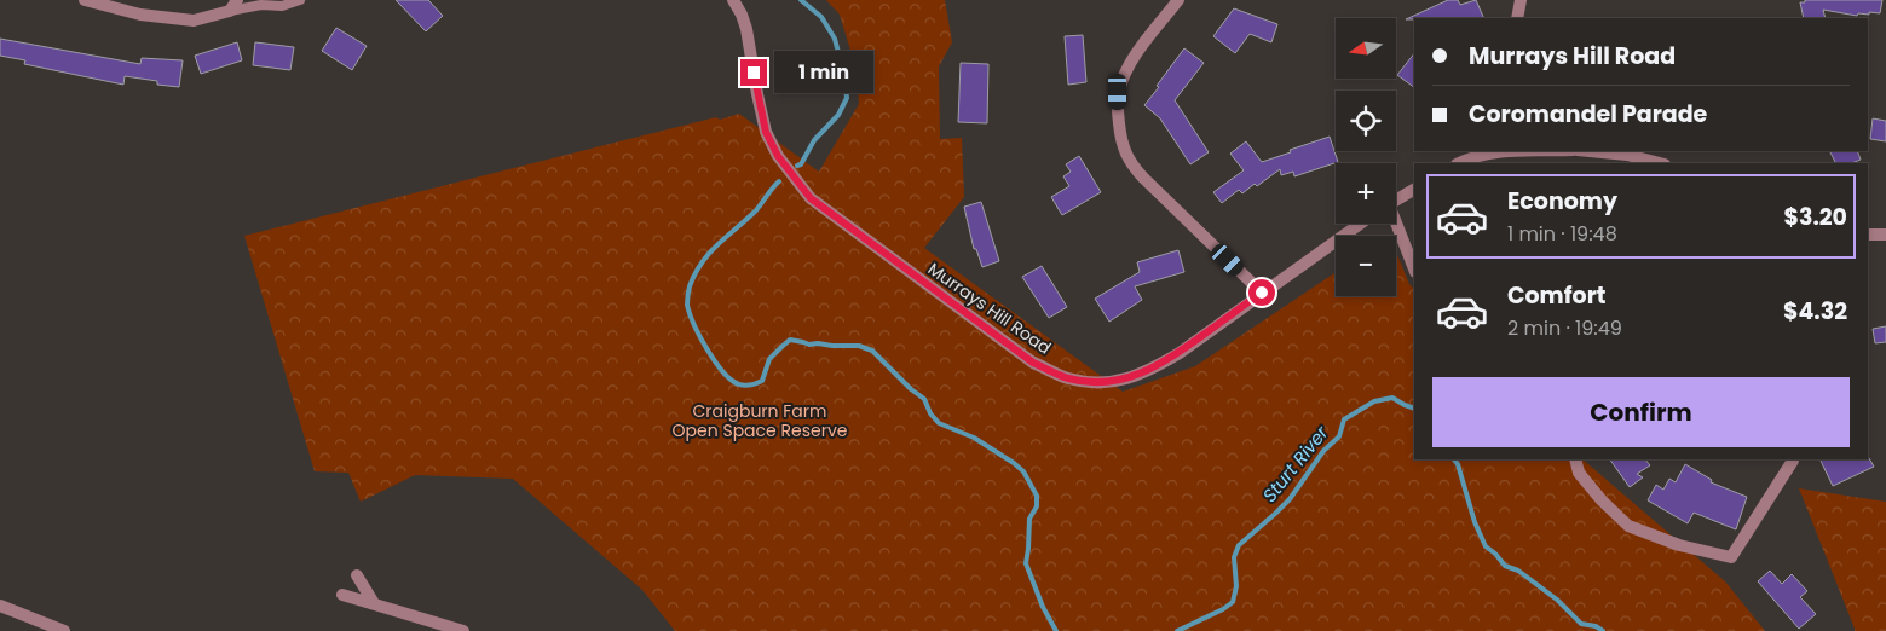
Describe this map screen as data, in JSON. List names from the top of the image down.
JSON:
{
  "streets": {
    "street": ["Murrays Hill Road"]
  },
  "water": ["Sturt River"],
  "parks": ["Craigburn Farm Open Space Reserve"],
  "north": "left",
  "page": {
    "map_buttons": ["+", "−"],
    "banner": ["Murrays Hill Road", "Coromandel Parade"],
    "bubble": "1 min",
    "list": [
      {
        "name": "Economy",
        "note": "1 min · 19:48",
        "value": "$3.20"
      },
      {
        "name": "Comfort",
        "note": "2 min · 19:49",
        "value": "$4.32"
      }
    ],
    "buttons": "Confirm"
  }
}
